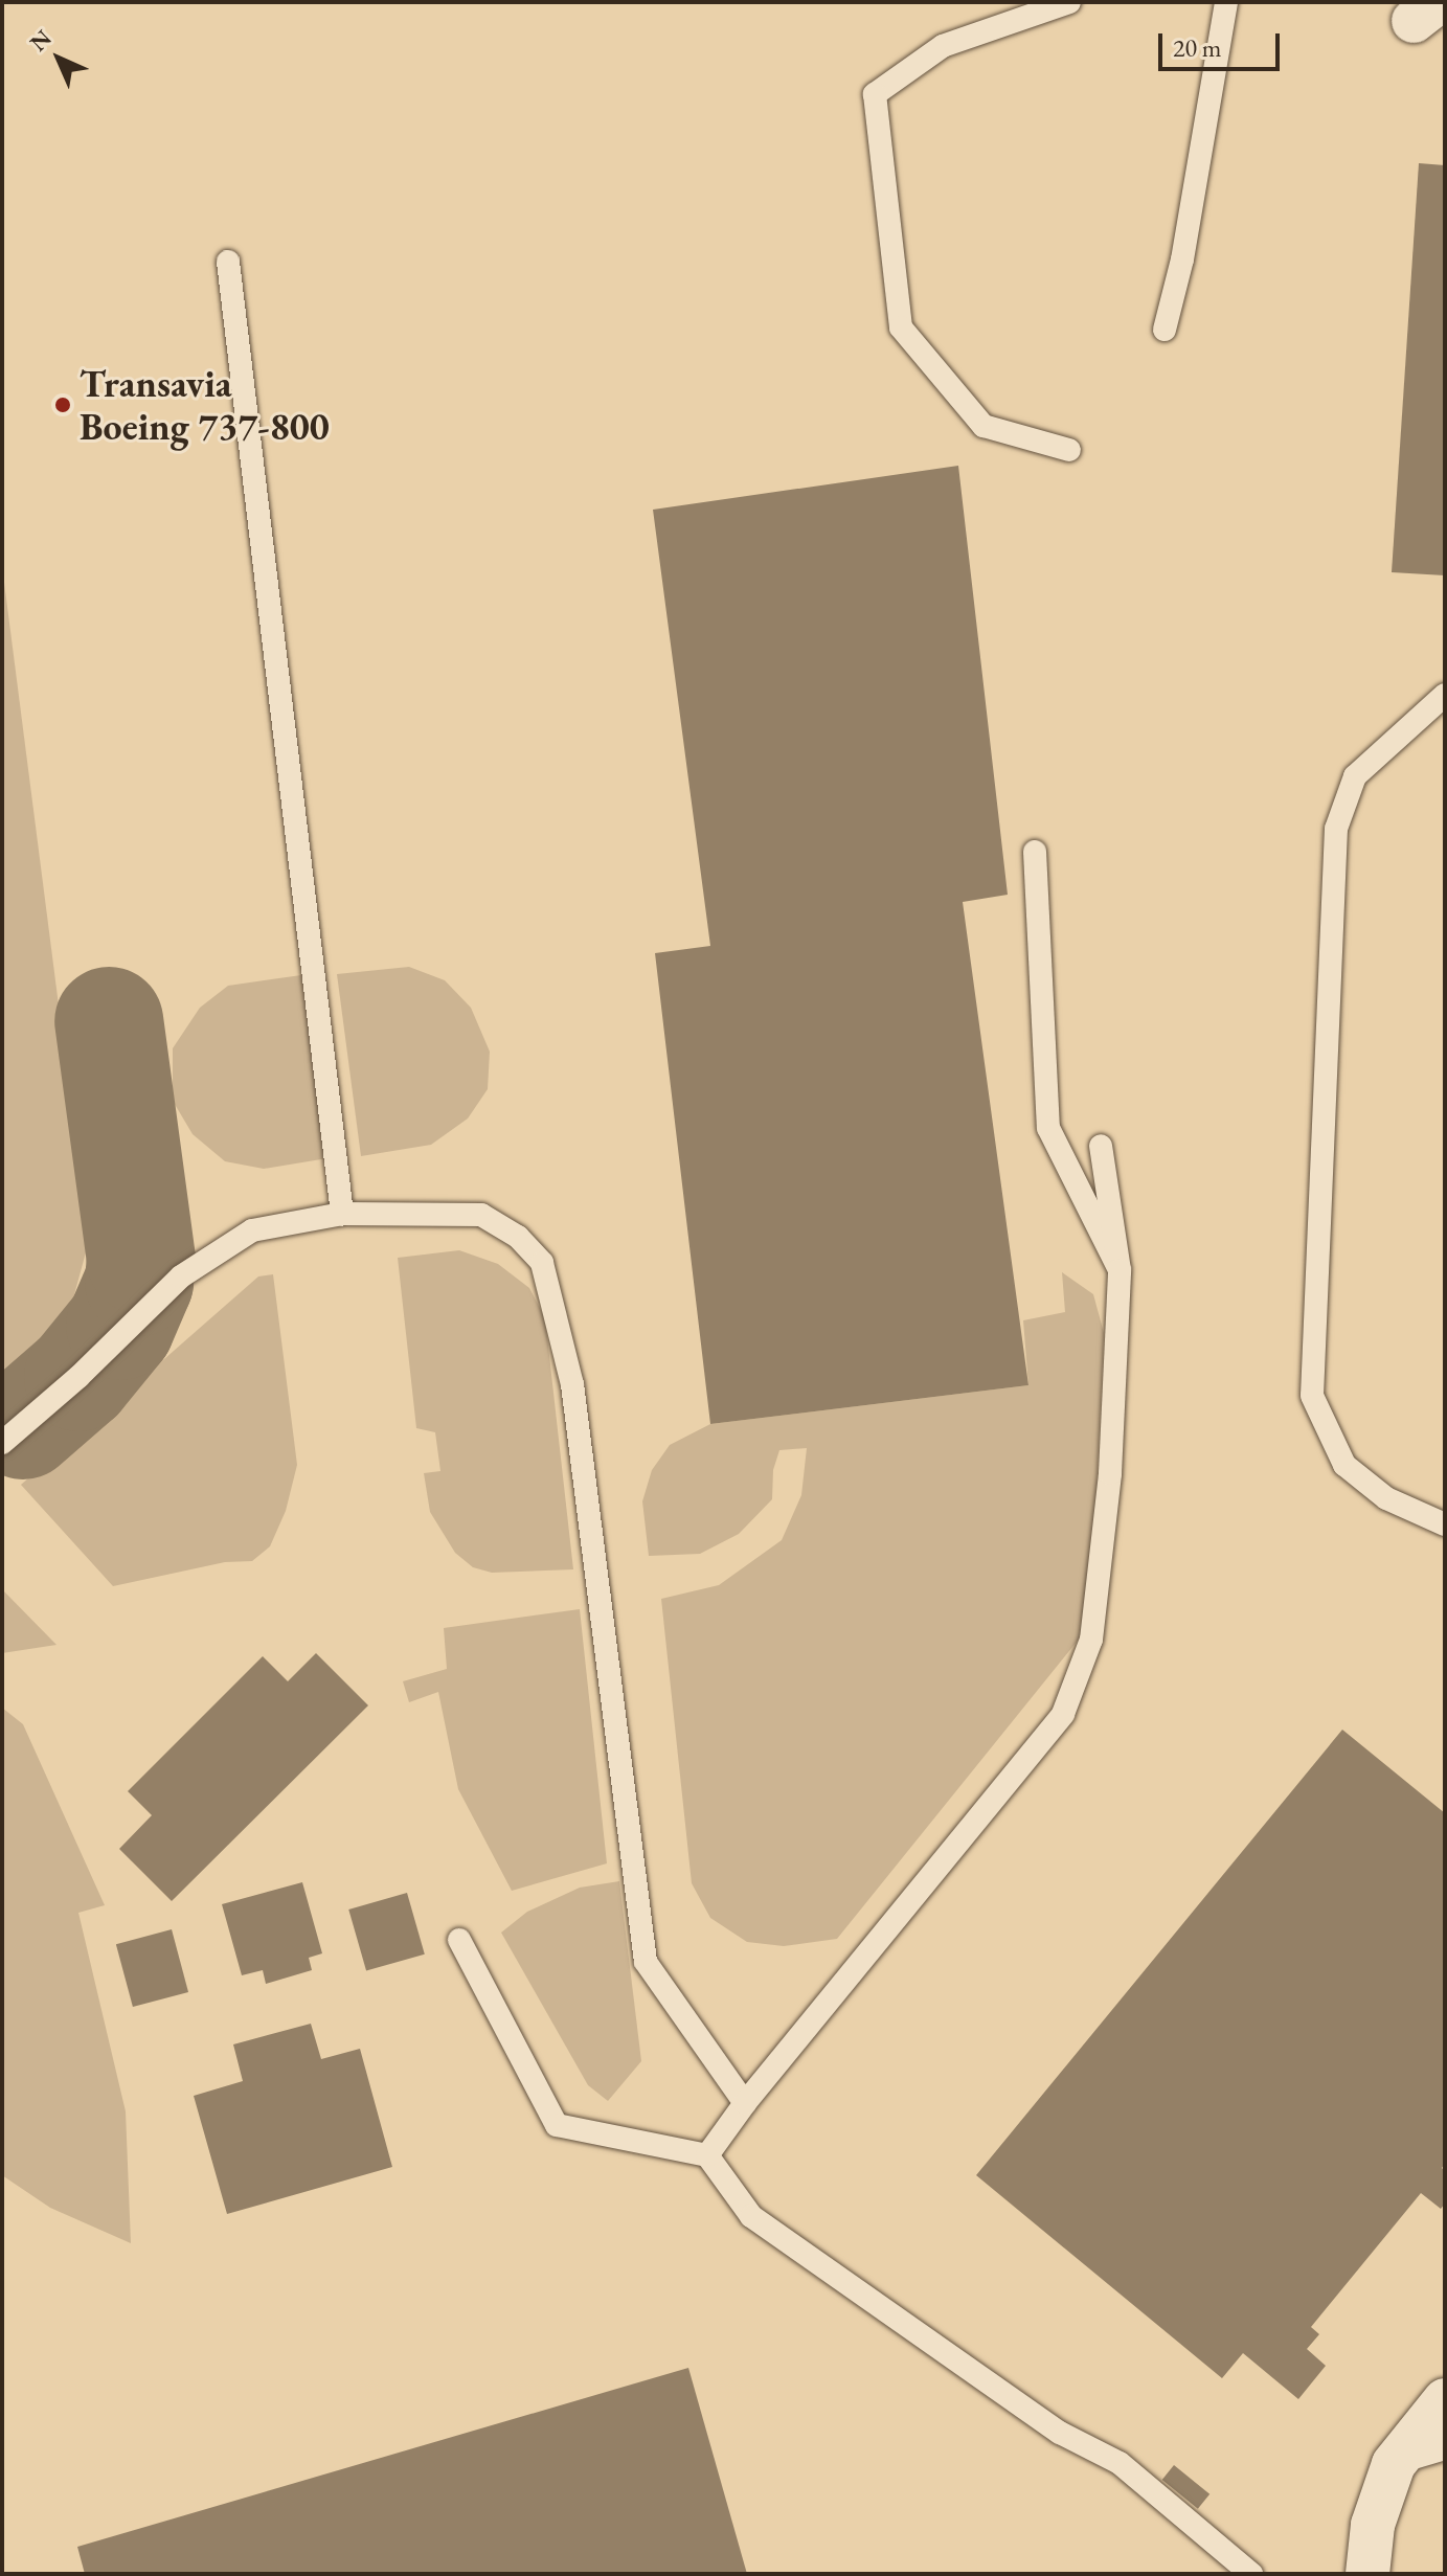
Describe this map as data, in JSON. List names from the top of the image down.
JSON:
{
  "places": ["Transavia Boeing 737-800"],
  "scale_bar": "20 m",
  "north": "top left"
}
